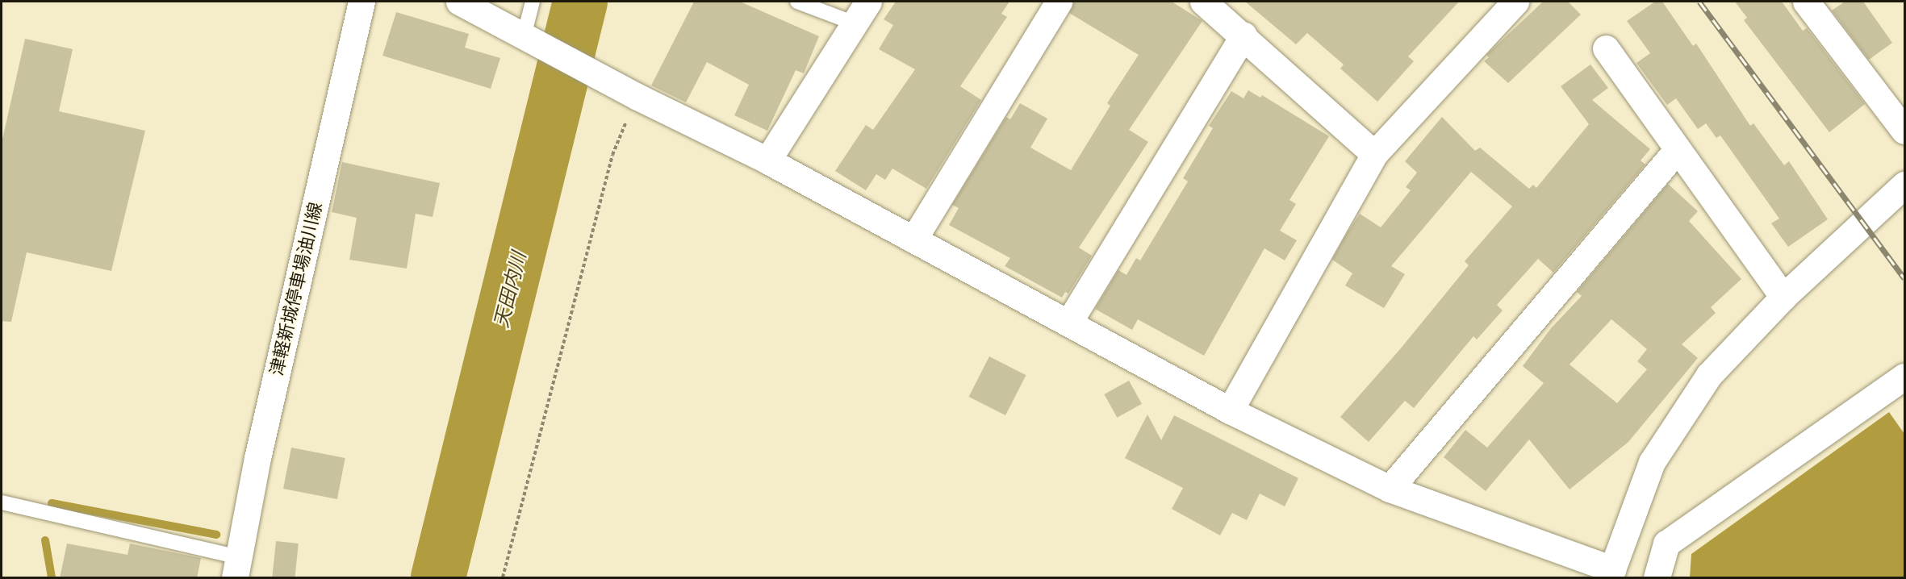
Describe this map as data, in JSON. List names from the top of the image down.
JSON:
{
  "streets": {
    "street": ["津軽新城停車場油川線"]
  },
  "water": ["天田内川"]
}
